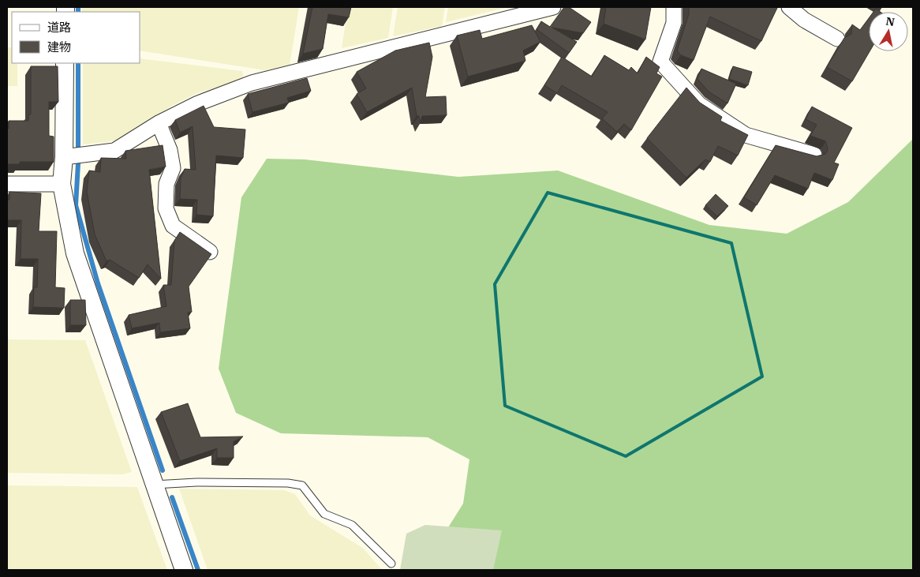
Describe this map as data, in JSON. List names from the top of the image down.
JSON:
{
  "legend": ["道路", "建物"],
  "north": "top"
}
